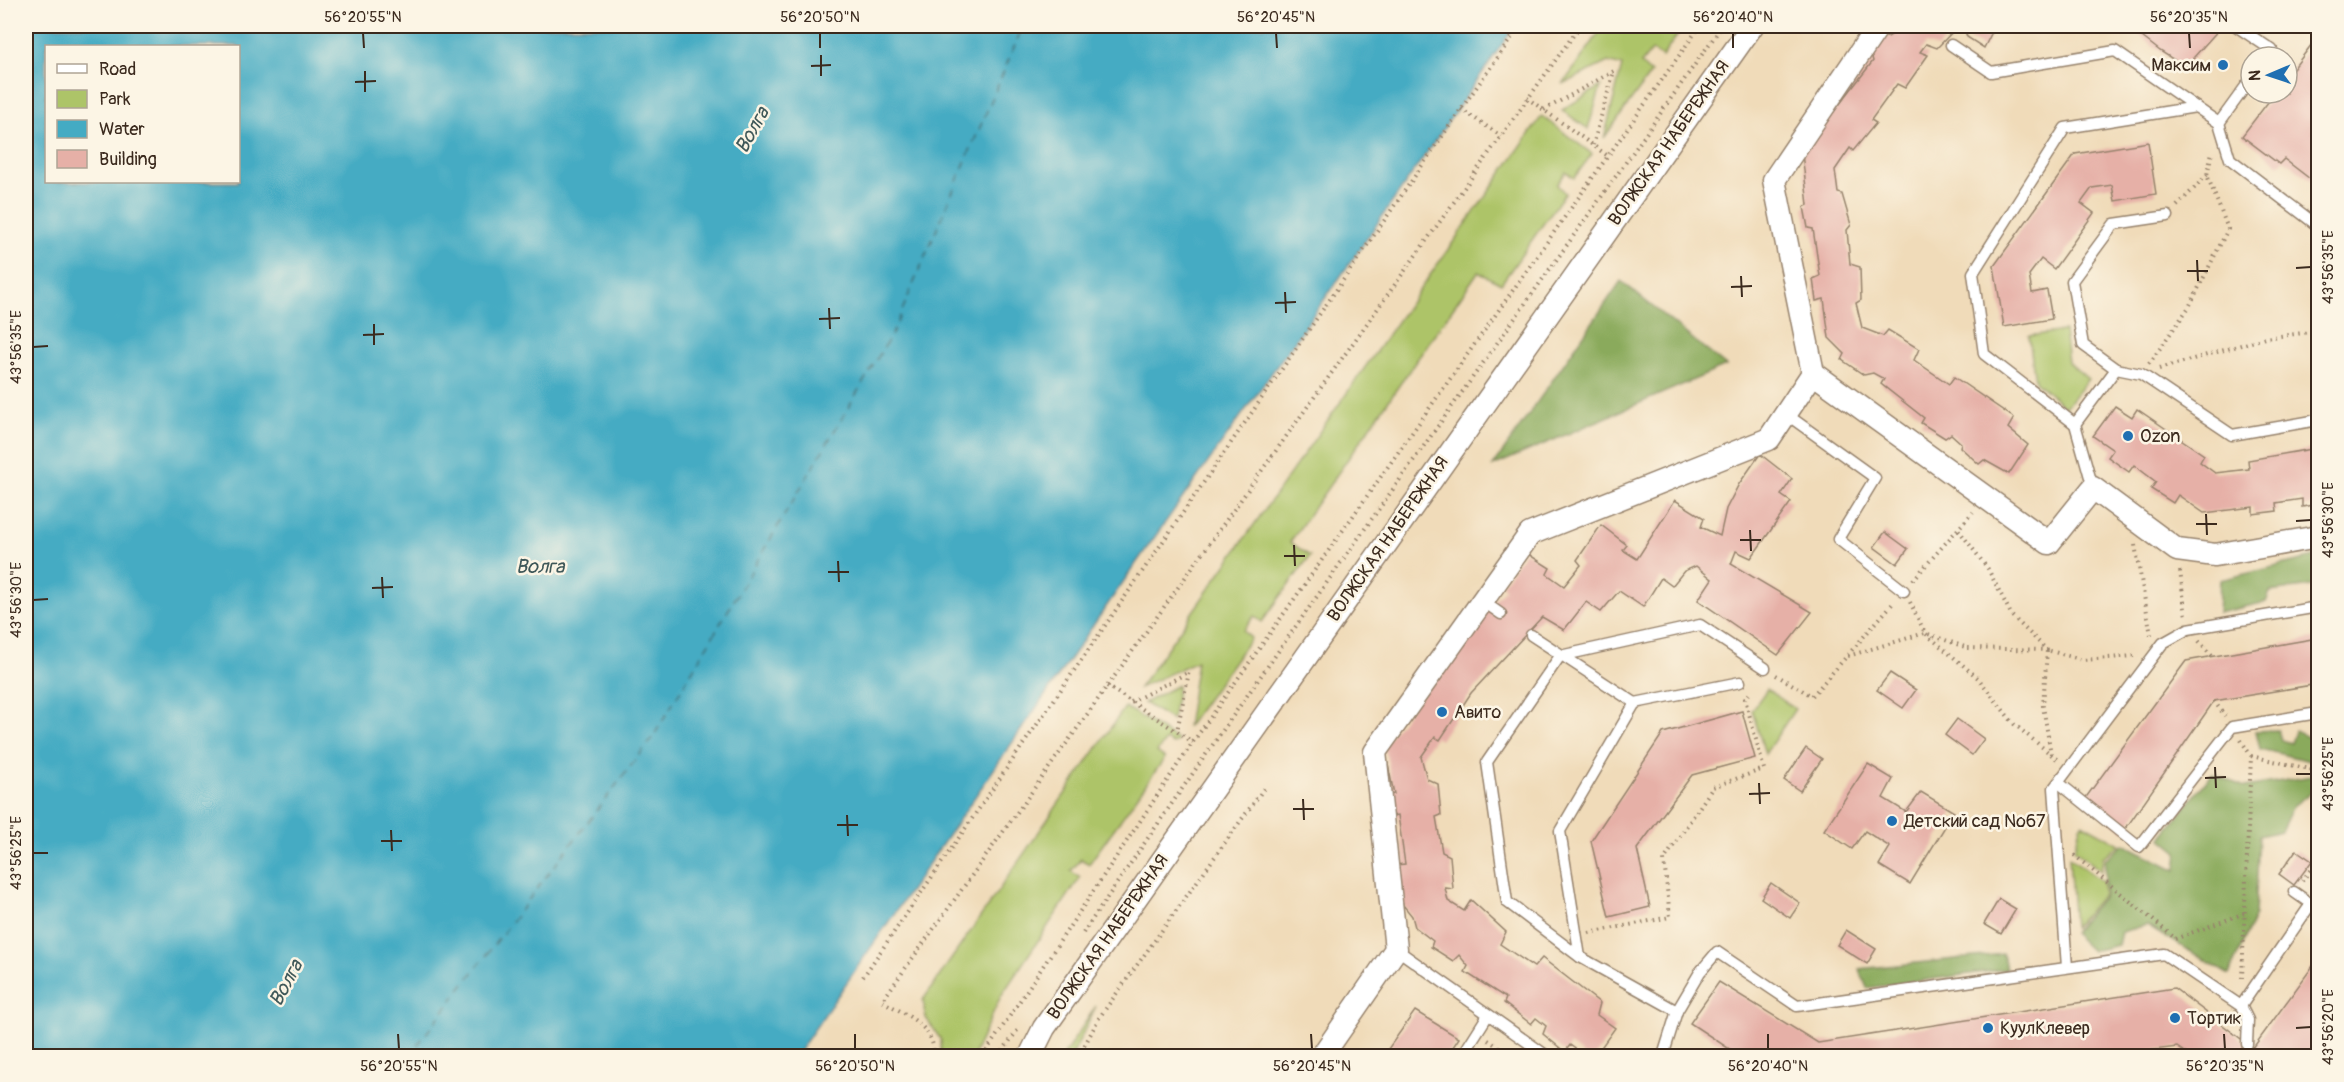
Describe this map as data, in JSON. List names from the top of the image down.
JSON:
{
  "streets": {
    "street": ["ВОЛЖСКАЯ НАБЕРЕЖНАЯ"]
  },
  "water": ["Волга"],
  "places": [
    "Максим",
    "Ozon",
    "Авито",
    "Детский сад №67",
    "Тортик",
    "КуулКлевер"
  ],
  "legend": [
    "Road",
    "Park",
    "Water",
    "Building"
  ],
  "north": "left",
  "coordinates": [
    "56°20'55\"N",
    "56°20'50\"N",
    "56°20'45\"N",
    "56°20'40\"N",
    "56°20'35\"N",
    "43°56'35\"E",
    "43°56'30\"E",
    "43°56'25\"E",
    "43°56'20\"E"
  ]
}
